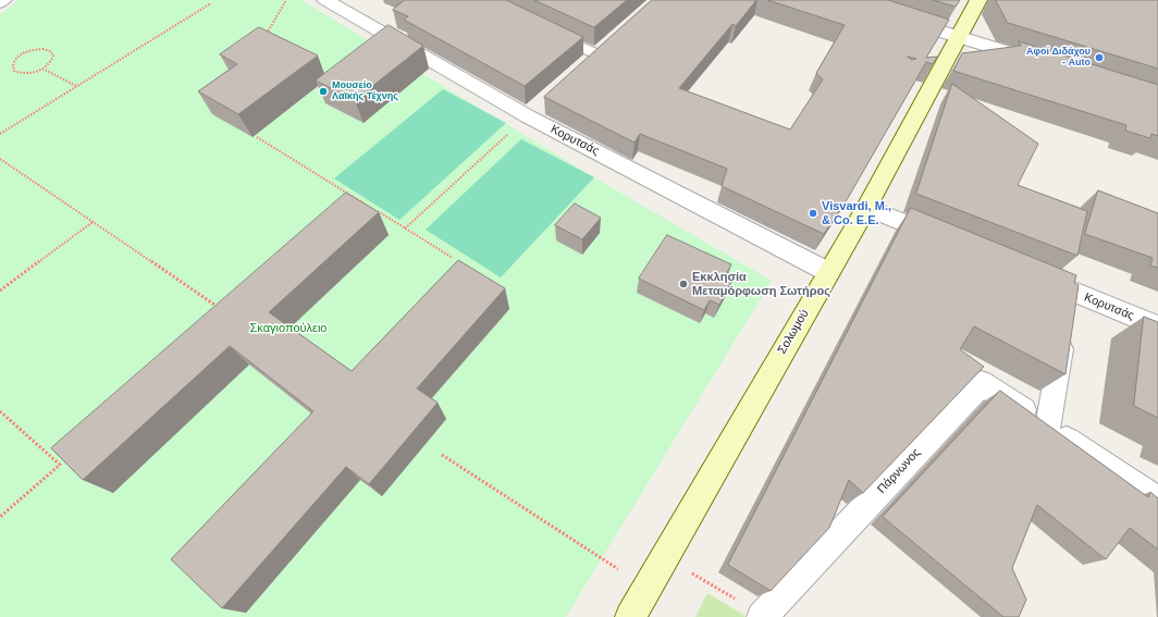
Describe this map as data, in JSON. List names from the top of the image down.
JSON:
{
  "streets": {
    "main road": ["Σολωμού"],
    "street": ["Κορυτσάς", "Πάρνωνος"]
  },
  "crossings": [
    ["Κορυτσάς", "Σολωμού"]
  ],
  "parks": ["Σκαγιοπούλειο"],
  "places": [
    "Αφοί Διδάχου - Auto",
    "Μουσείο Λαϊκής Τέχνης",
    "Visvardi, M., & Co. E.E.",
    "Εκκλησία Μεταμόρφωση Σωτήρος"
  ]
}
